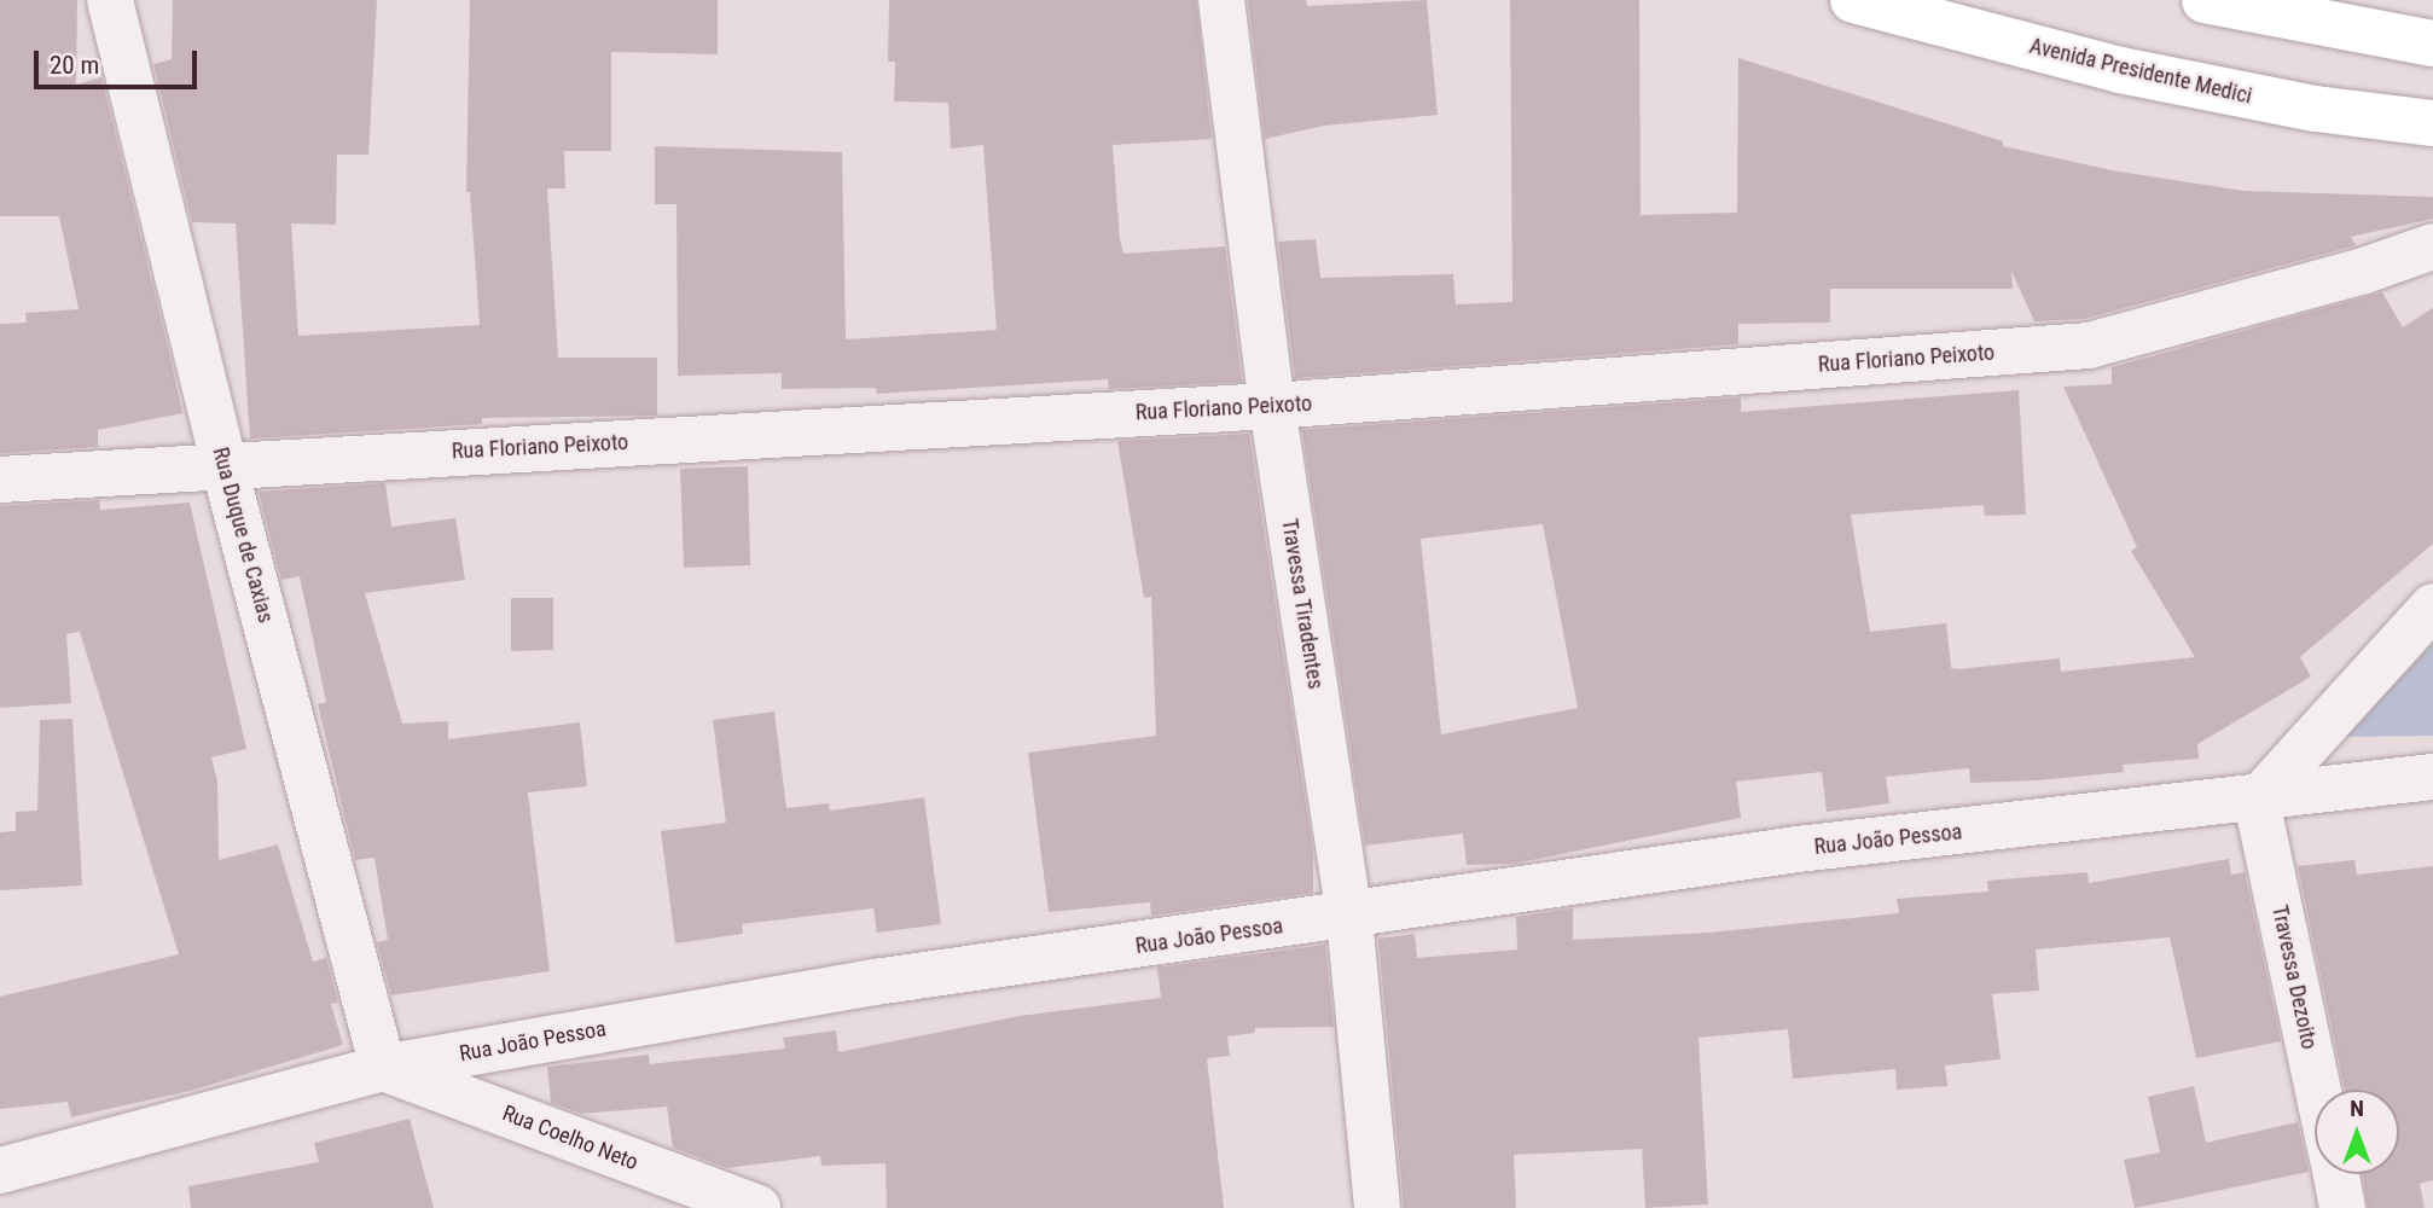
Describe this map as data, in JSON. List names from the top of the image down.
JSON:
{
  "streets": {
    "main road": ["Avenida Presidente Medici"],
    "street": [
      "Rua Floriano Peixoto",
      "Rua Duque de Caxias",
      "Travessa Tiradentes",
      "Rua João Pessoa",
      "Travessa Dezoito",
      "Rua Coelho Neto"
    ]
  },
  "crossings": [
    ["Rua Floriano Peixoto", "Rua Duque de Caxias"],
    ["Rua Floriano Peixoto", "Travessa Tiradentes"],
    ["Rua Duque de Caxias", "Rua João Pessoa"],
    ["Rua Duque de Caxias", "Rua Coelho Neto"],
    ["Travessa Tiradentes", "Rua João Pessoa"],
    ["Rua João Pessoa", "Travessa Dezoito"],
    ["Rua João Pessoa", "Rua Coelho Neto"]
  ],
  "scale_bar": "20 m",
  "north": "top"
}
